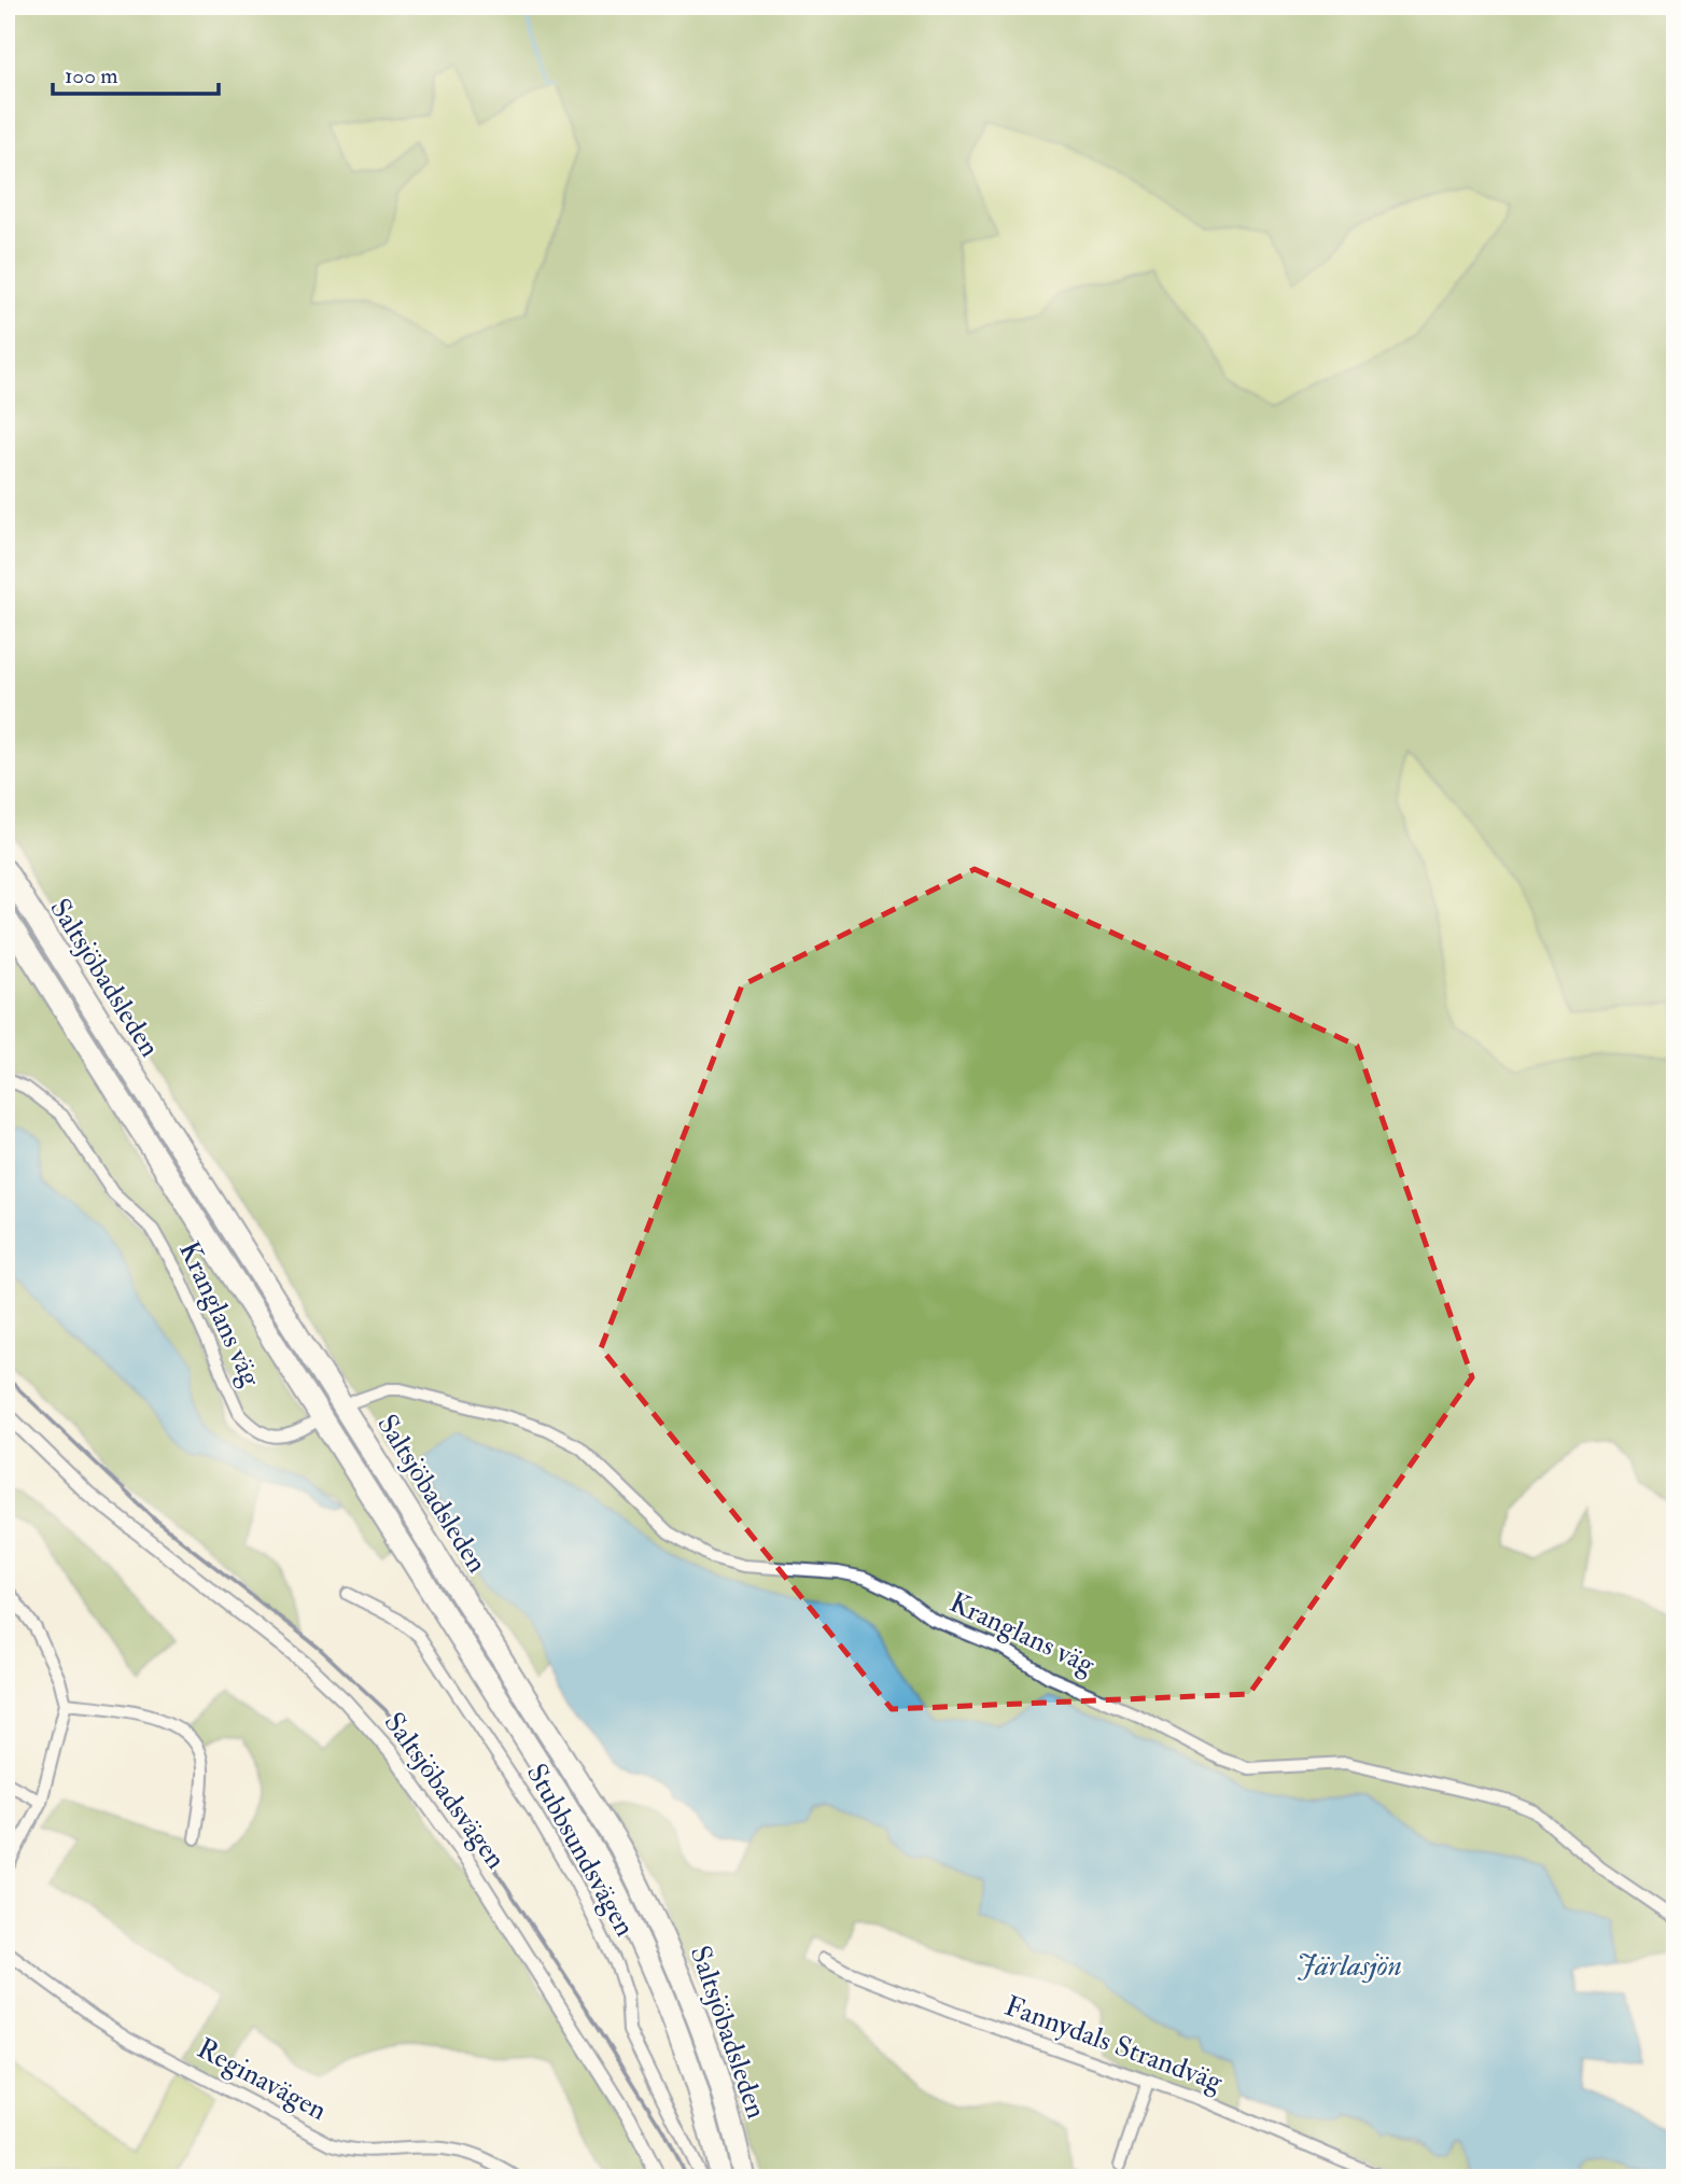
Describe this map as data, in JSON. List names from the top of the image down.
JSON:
{
  "streets": {
    "highway": ["Saltsjöbadsleden"],
    "street": [
      "Kranglans väg",
      "Saltsjöbadsvägen",
      "Stubbsundsvägen",
      "Fannydals Strandväg",
      "Reginavägen"
    ]
  },
  "crossings": [
    ["Saltsjöbadsleden", "Stubbsundsvägen"]
  ],
  "water": ["Järlasjön"],
  "scale_bar": "100 m"
}
